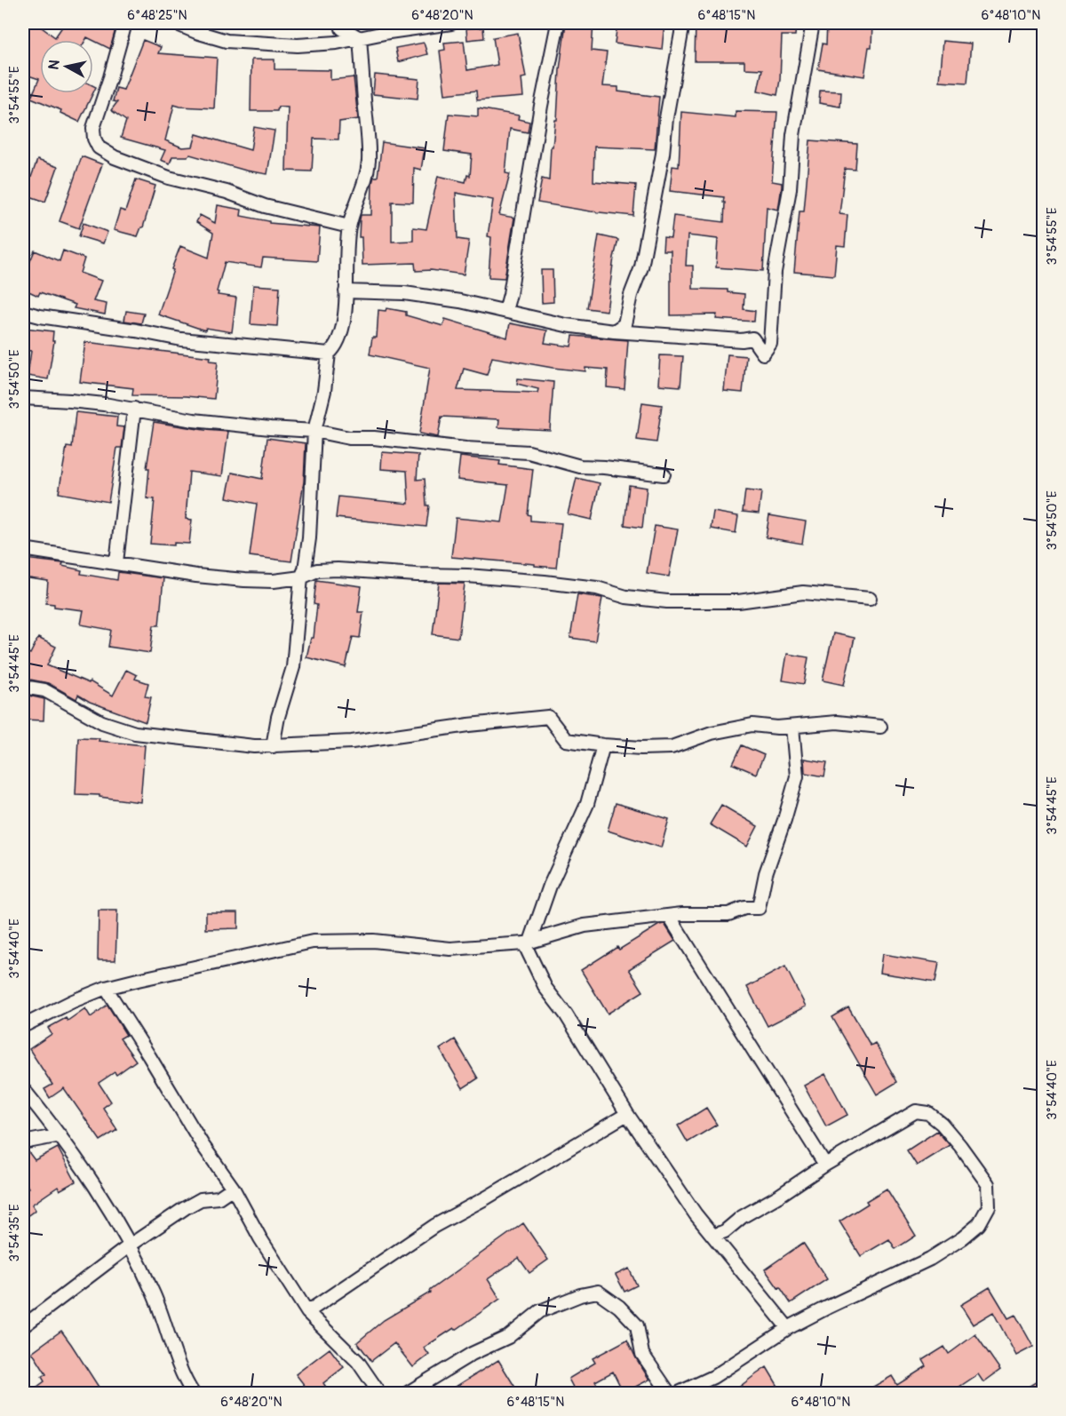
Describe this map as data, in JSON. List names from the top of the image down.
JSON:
{
  "north": "left",
  "coordinates": [
    "6°48'25\"N",
    "6°48'20\"N",
    "6°48'15\"N",
    "6°48'10\"N",
    "3°54'55\"E",
    "3°54'50\"E",
    "3°54'45\"E",
    "3°54'40\"E",
    "3°54'35\"E"
  ]
}
